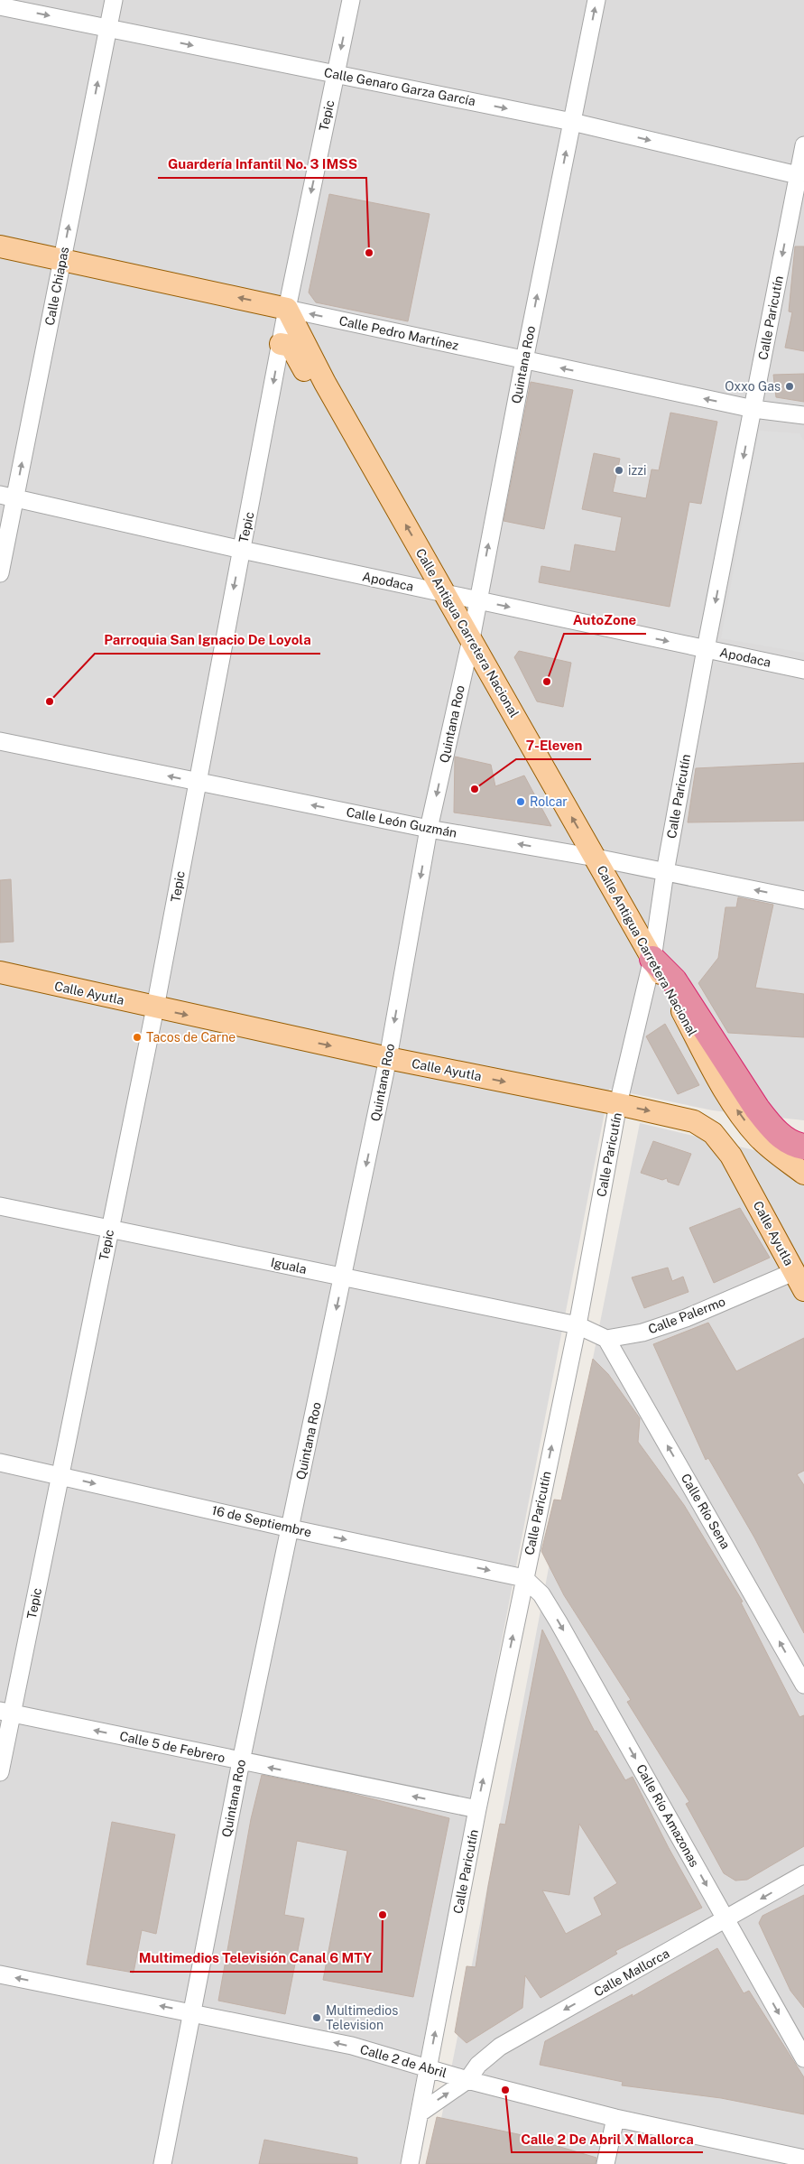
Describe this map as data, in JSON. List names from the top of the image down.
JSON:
{
  "streets": {
    "main road": ["Calle Pedro Martínez", "Calle Antigua Carretera Nacional", "Calle Ayutla"],
    "street": [
      "Calle Genaro Garza García",
      "Tepic",
      "Calle Chiapas",
      "Calle Paricutín",
      "Quintana Roo",
      "Apodaca",
      "Calle León Guzmán",
      "Iguala",
      "Calle Palermo",
      "Calle Río Sena",
      "16 de Septiembre",
      "Calle 5 de Febrero",
      "Calle Río Amazonas",
      "Calle Mallorca",
      "Calle 2 de Abril"
    ]
  },
  "crossings": [
    ["Calle Genaro Garza García", "Tepic"],
    ["Calle Genaro Garza García", "Calle Chiapas"],
    ["Calle Genaro Garza García", "Calle Paricutín"],
    ["Calle Genaro Garza García", "Quintana Roo"],
    ["Tepic", "Calle Pedro Martínez"],
    ["Tepic", "Apodaca"],
    ["Tepic", "Calle Antigua Carretera Nacional"],
    ["Tepic", "Calle León Guzmán"],
    ["Tepic", "Calle Ayutla"],
    ["Tepic", "Iguala"],
    ["Tepic", "16 de Septiembre"],
    ["Tepic", "Calle 5 de Febrero"],
    ["Calle Chiapas", "Calle Pedro Martínez"],
    ["Calle Chiapas", "Apodaca"],
    ["Calle Paricutín", "Calle Pedro Martínez"],
    ["Calle Paricutín", "Apodaca"],
    ["Calle Paricutín", "Calle Antigua Carretera Nacional"],
    ["Calle Paricutín", "Calle León Guzmán"],
    ["Calle Paricutín", "Calle Ayutla"],
    ["Calle Paricutín", "Iguala"],
    ["Calle Paricutín", "16 de Septiembre"],
    ["Calle Paricutín", "Calle 5 de Febrero"],
    ["Calle Paricutín", "Calle Río Amazonas"],
    ["Calle Paricutín", "Calle Mallorca"],
    ["Calle Paricutín", "Calle 2 de Abril"],
    ["Calle Pedro Martínez", "Quintana Roo"],
    ["Calle Pedro Martínez", "Calle Antigua Carretera Nacional"],
    ["Quintana Roo", "Apodaca"],
    ["Quintana Roo", "Calle Antigua Carretera Nacional"],
    ["Quintana Roo", "Calle León Guzmán"],
    ["Quintana Roo", "Calle Ayutla"],
    ["Quintana Roo", "Iguala"],
    ["Quintana Roo", "16 de Septiembre"],
    ["Quintana Roo", "Calle 5 de Febrero"],
    ["Quintana Roo", "Calle 2 de Abril"],
    ["Apodaca", "Calle Antigua Carretera Nacional"],
    ["Calle Antigua Carretera Nacional", "Calle León Guzmán"],
    ["Calle Ayutla", "Calle Palermo"],
    ["Calle Palermo", "Calle Río Sena"],
    ["16 de Septiembre", "Calle Río Amazonas"],
    ["Calle Río Amazonas", "Calle Mallorca"],
    ["Calle Mallorca", "Calle 2 de Abril"]
  ],
  "one_way": [
    "Calle Genaro Garza García",
    "Tepic",
    "Calle Chiapas",
    "Calle Pedro Martínez",
    "Calle Antigua Carretera Nacional",
    "Calle León Guzmán",
    "Calle Ayutla",
    "Calle Río Sena",
    "16 de Septiembre",
    "Calle 5 de Febrero",
    "Calle Río Amazonas",
    "Calle 2 de Abril"
  ],
  "places": [
    "Guardería Infantil No. 3 IMSS",
    "Oxxo Gas",
    "izzi",
    "AutoZone",
    "Parroquia San Ignacio De Loyola",
    "7-Eleven",
    "Rolcar",
    "Tacos de Carne",
    "Multimedios Televisión Canal 6 MTY",
    "Multimedios Television",
    "Calle 2 De Abril X Mallorca"
  ]
}
